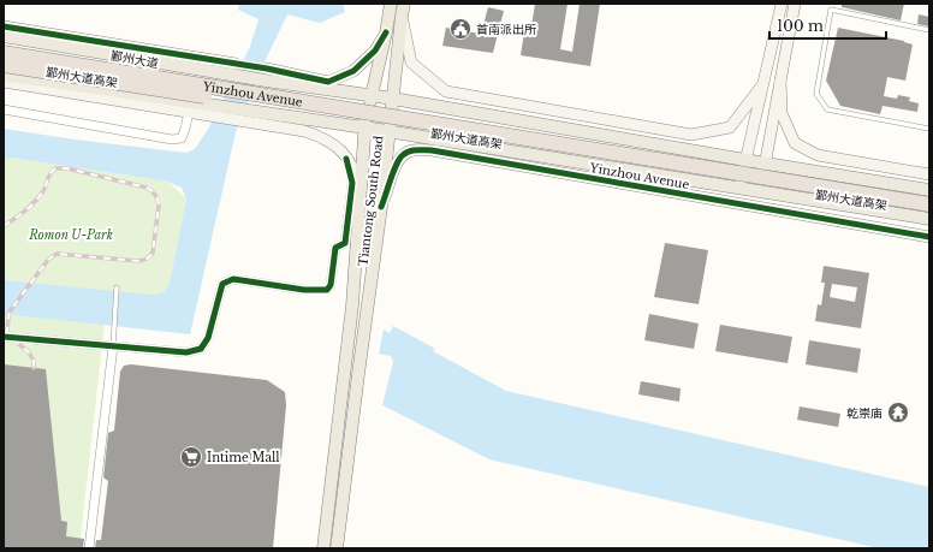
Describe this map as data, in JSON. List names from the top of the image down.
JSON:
{
  "streets": {
    "highway": ["鄞州大道高架", "Yinzhou Avenue"],
    "main road": ["鄞州大道", "Tiantong South Road"]
  },
  "crossings": [
    ["鄞州大道", "Yinzhou Avenue"],
    ["Yinzhou Avenue", "Tiantong South Road"]
  ],
  "parks": ["Romon U-Park"],
  "places": {
    "public building": ["首南派出所"],
    "temple": ["乾崇庙"],
    "supermarket": ["Intime Mall"]
  },
  "scale_bar": "100 m"
}
